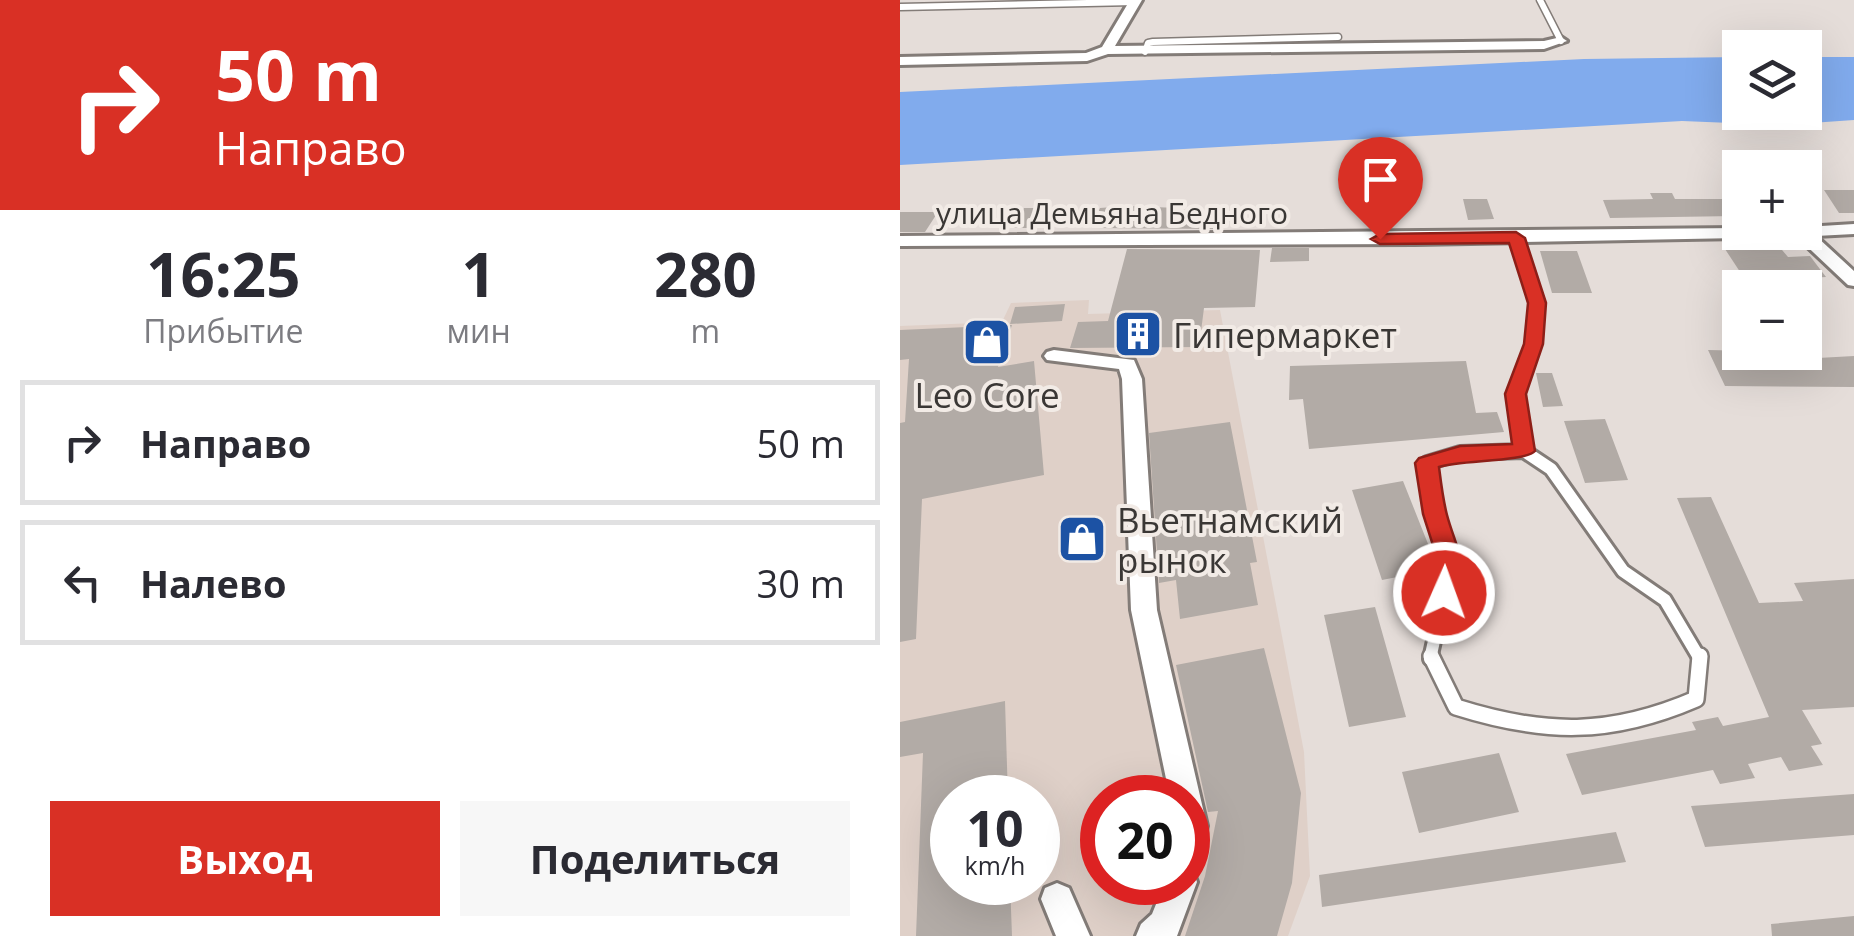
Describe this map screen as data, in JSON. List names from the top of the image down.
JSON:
{
  "streets": {
    "street": ["улица Демьяна Бедного"]
  },
  "places": {
    "building": ["Гипермаркет"],
    "shop": ["Leo Core", "Вьетнамский рынок"]
  },
  "page": {
    "turn": ["50 m", "Направо"],
    "map_buttons": ["+", "−"],
    "eta": [
      "16:25",
      "Прибытие",
      "1",
      "мин",
      "280",
      "m"
    ],
    "list": [
      {
        "name": "Направо",
        "value": "50 m"
      },
      {
        "name": "Налево",
        "value": "30 m"
      }
    ],
    "speed": "10 km/h",
    "limit": "20",
    "buttons": ["Выход", "Поделиться"]
  }
}
